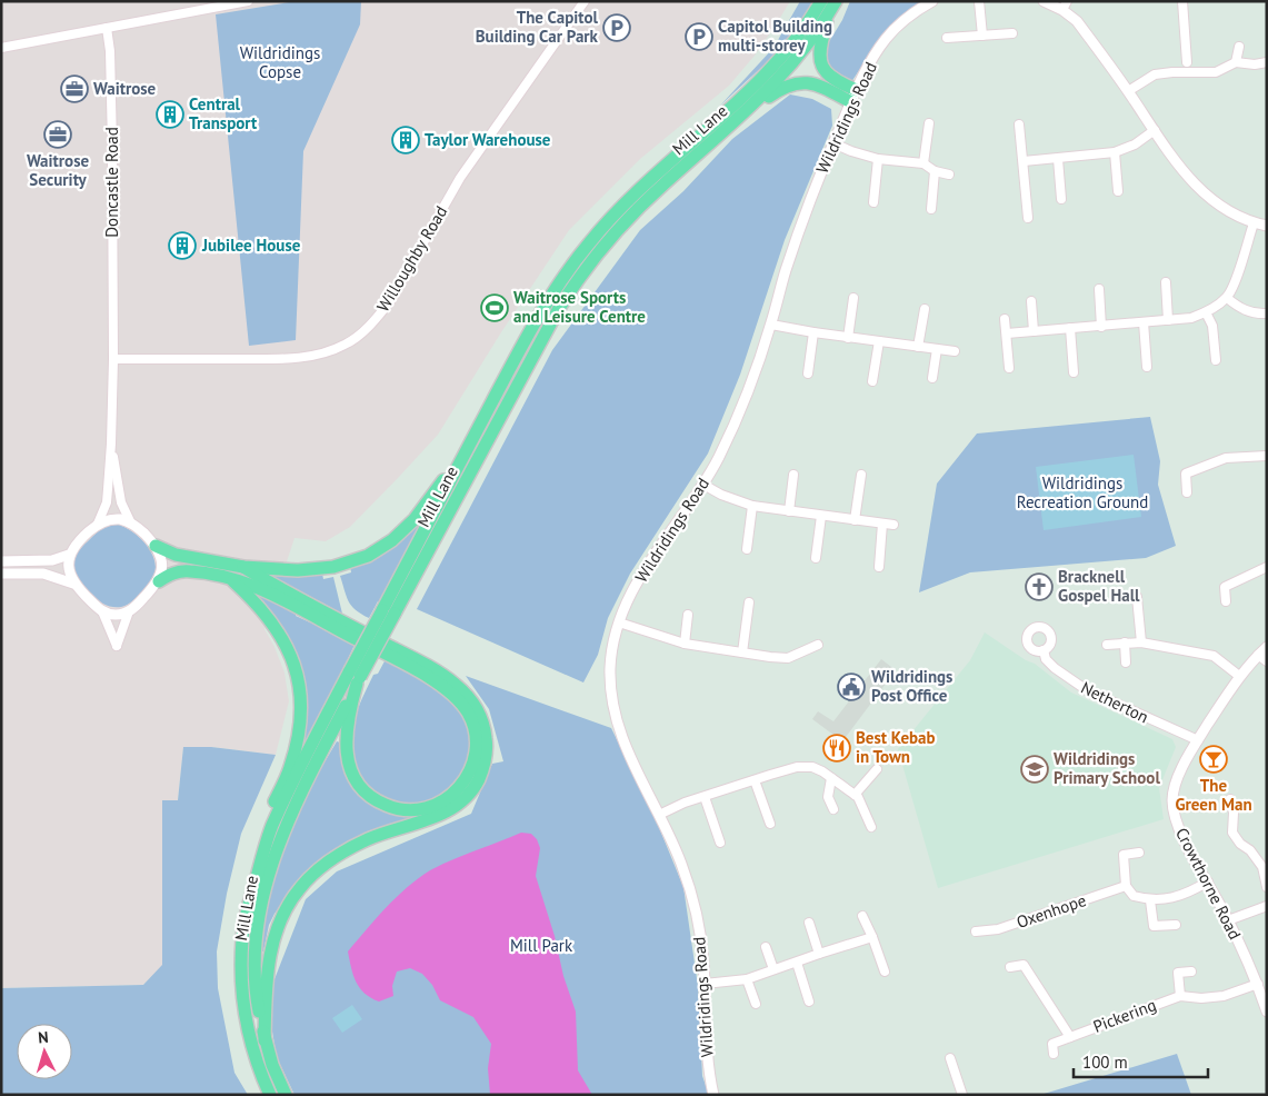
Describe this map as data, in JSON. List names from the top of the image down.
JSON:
{
  "streets": {
    "main road": ["Mill Lane"],
    "street": [
      "Wildridings Road",
      "Doncastle Road",
      "Willoughby Road",
      "Netherton",
      "Crowthorne Road",
      "Oxenhope",
      "Pickering"
    ]
  },
  "crossings": [
    ["Doncastle Road", "Willoughby Road"],
    ["Netherton", "Crowthorne Road"],
    ["Crowthorne Road", "Pickering"]
  ],
  "parks": ["Wildridings Copse", "Wildridings Recreation Ground", "Mill Park"],
  "places": {
    "parking": ["The Capitol Building Car Park", "Capitol Building multi-storey"],
    "office": ["Waitrose", "Waitrose Security"],
    "building": ["Central Transport", "Taylor Warehouse", "Jubilee House"],
    "sports": ["Waitrose Sports and Leisure Centre"],
    "church": ["Bracknell Gospel Hall"],
    "public building": ["Wildridings Post Office"],
    "restaurant": ["Best Kebab in Town"],
    "bar": ["The Green Man"],
    "school or university": ["Wildridings Primary School"]
  },
  "scale_bar": "100 m",
  "north": "top"
}
